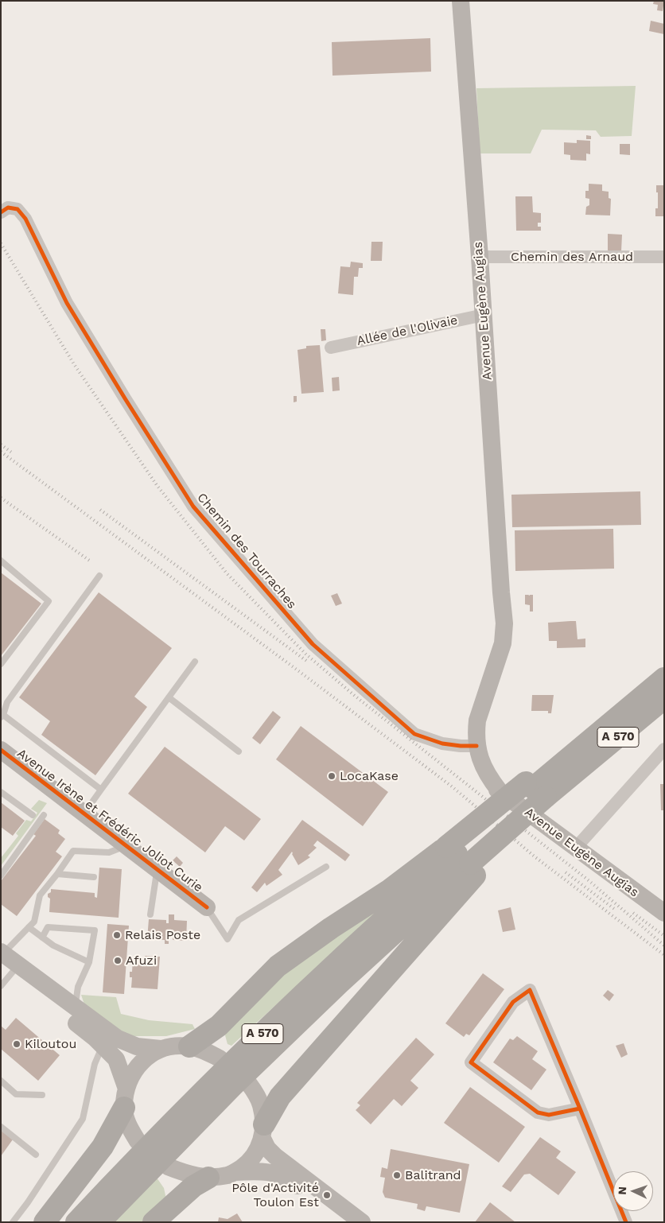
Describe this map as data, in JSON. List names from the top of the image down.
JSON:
{
  "streets": {
    "highway": ["A 570"],
    "main road": ["Avenue Eugène Augias", "Avenue Irène et Frédéric Joliot Curie"],
    "street": ["Chemin des Arnaud", "Allée de l'Olivaie", "Chemin des Tourraches"]
  },
  "crossings": [
    ["Chemin des Arnaud", "Avenue Eugène Augias"],
    ["Avenue Eugène Augias", "Allée de l'Olivaie"],
    ["Avenue Eugène Augias", "Chemin des Tourraches"]
  ],
  "places": [
    "LocaKase",
    "Relais Poste",
    "Afuzi",
    "Kiloutou",
    "Balitrand",
    "Pôle d'Activité Toulon Est"
  ],
  "north": "left"
}
